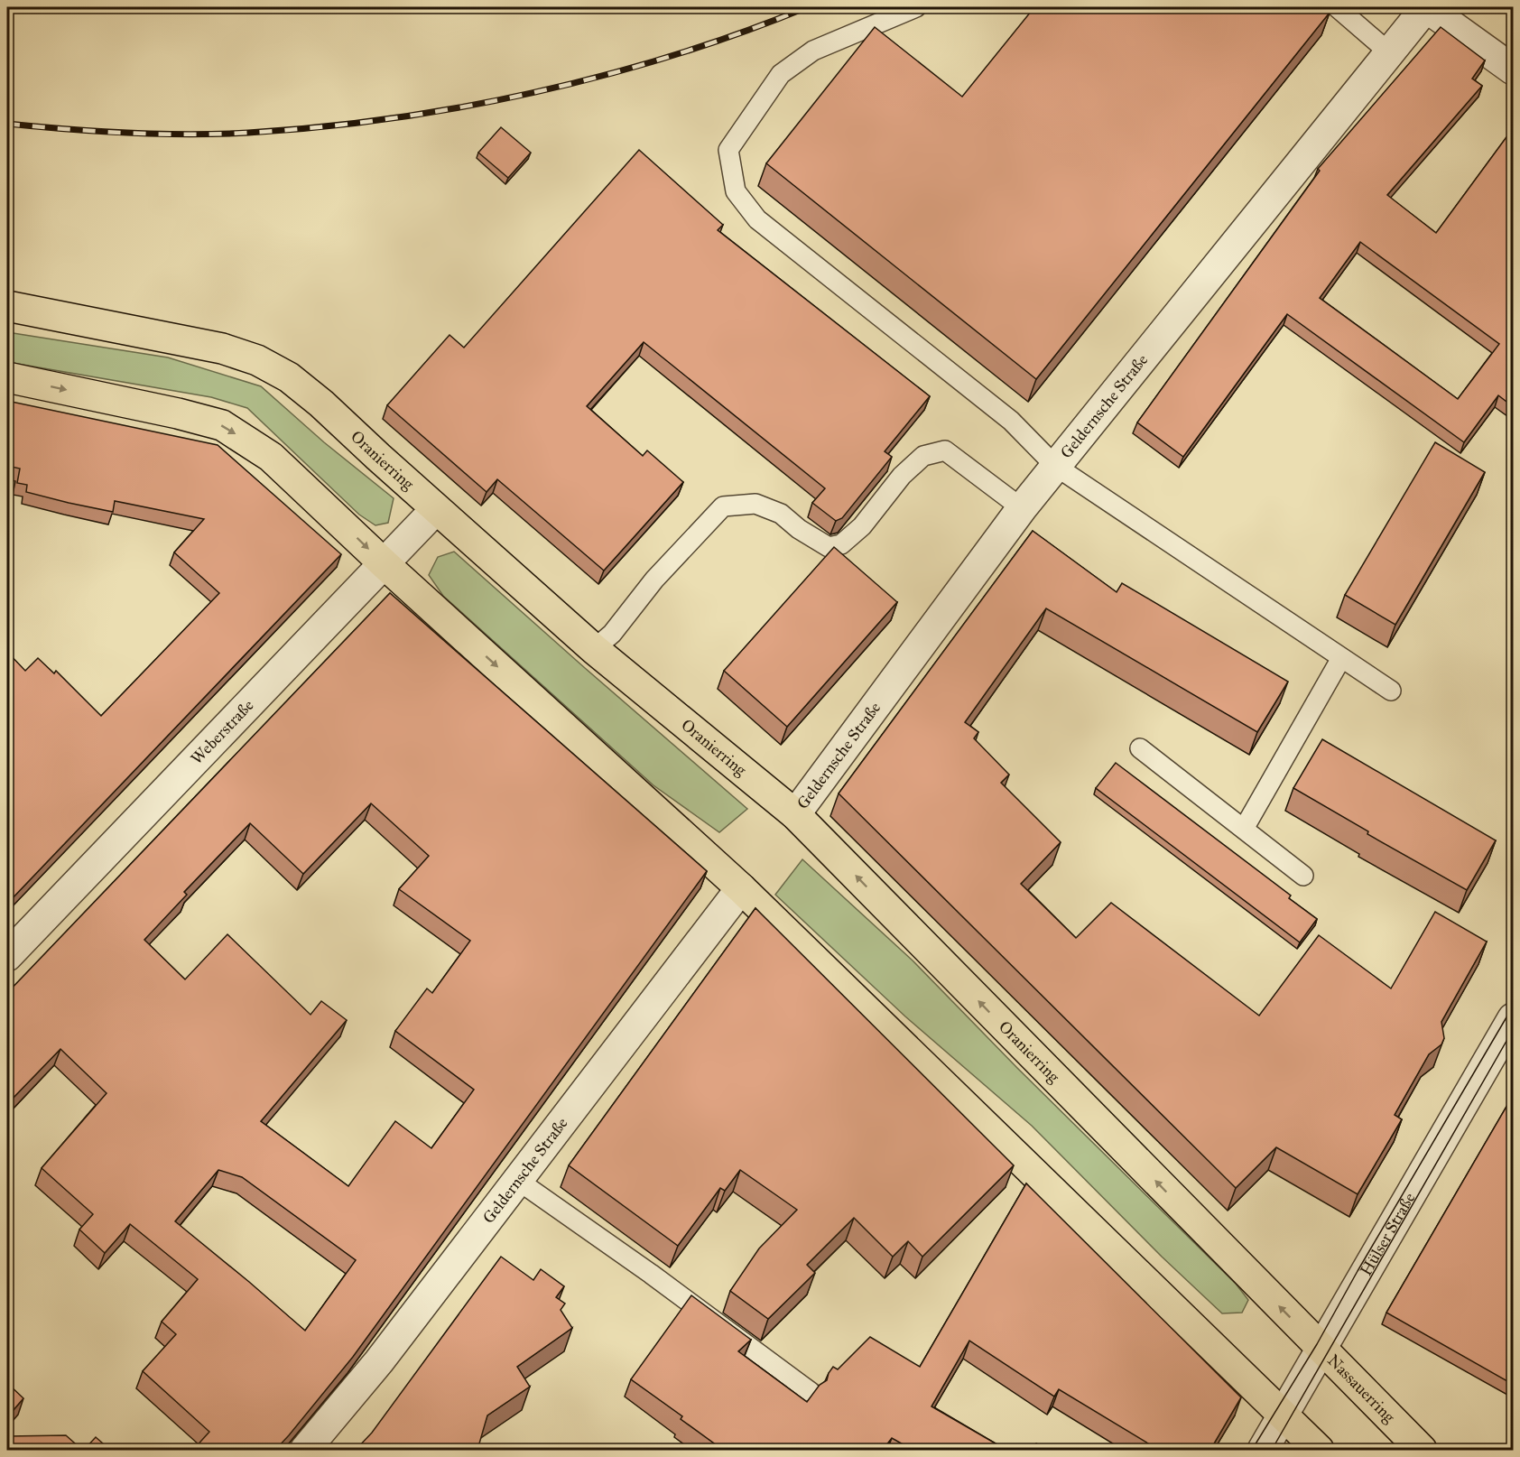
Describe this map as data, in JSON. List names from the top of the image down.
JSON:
{
  "streets": {
    "main road": ["Oranierring", "Nassauerring"],
    "street": ["Geldernsche Straße", "Weberstraße", "Hülser Straße"]
  },
  "crossings": [
    ["Geldernsche Straße", "Oranierring"],
    ["Oranierring", "Weberstraße"],
    ["Oranierring", "Hülser Straße"],
    ["Oranierring", "Nassauerring"],
    ["Hülser Straße", "Nassauerring"]
  ]
}
